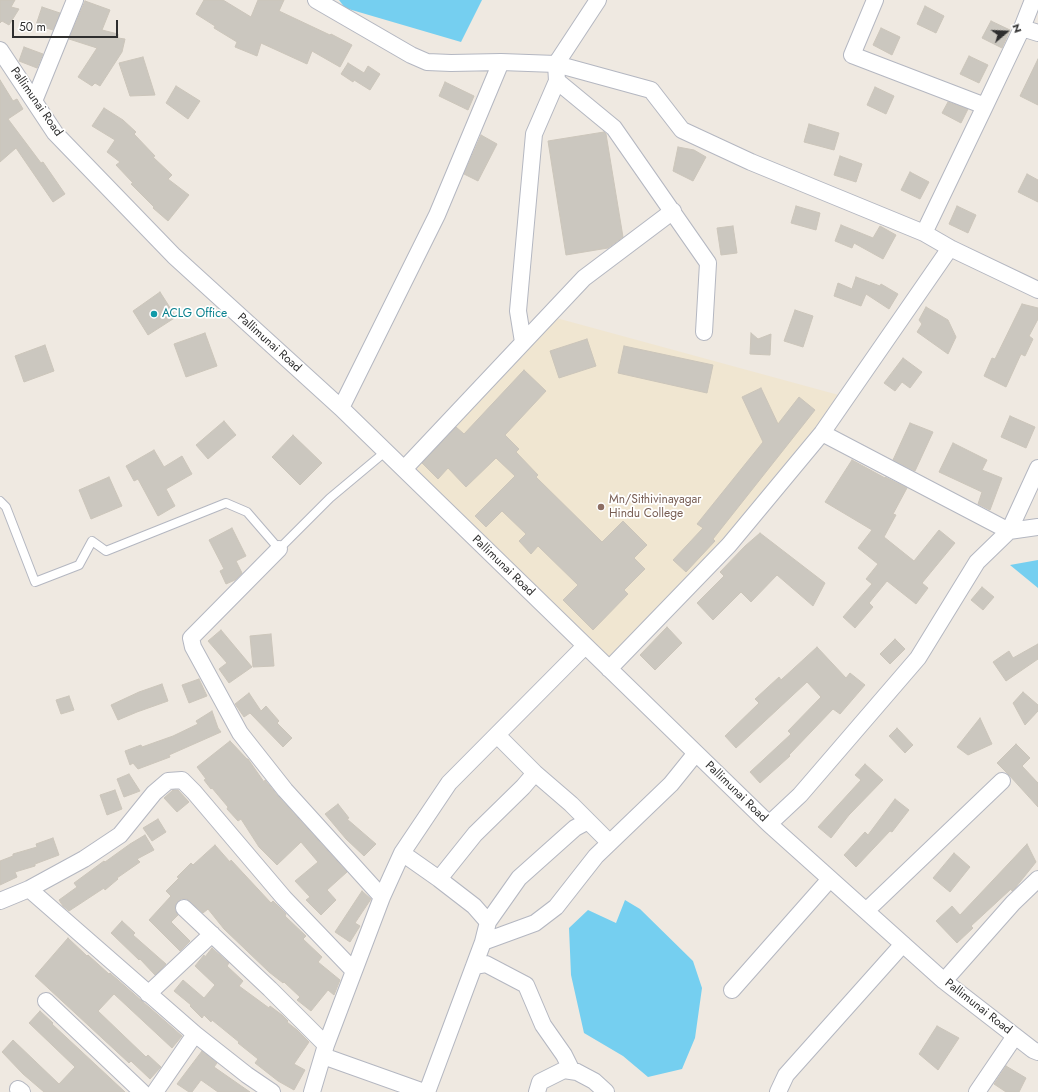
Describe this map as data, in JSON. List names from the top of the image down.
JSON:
{
  "streets": {
    "street": ["Pallimunai Road"]
  },
  "places": ["ACLG Office", "Mn/Sithivinayagar Hindu College"],
  "scale_bar": "50 m",
  "north": "right"
}
